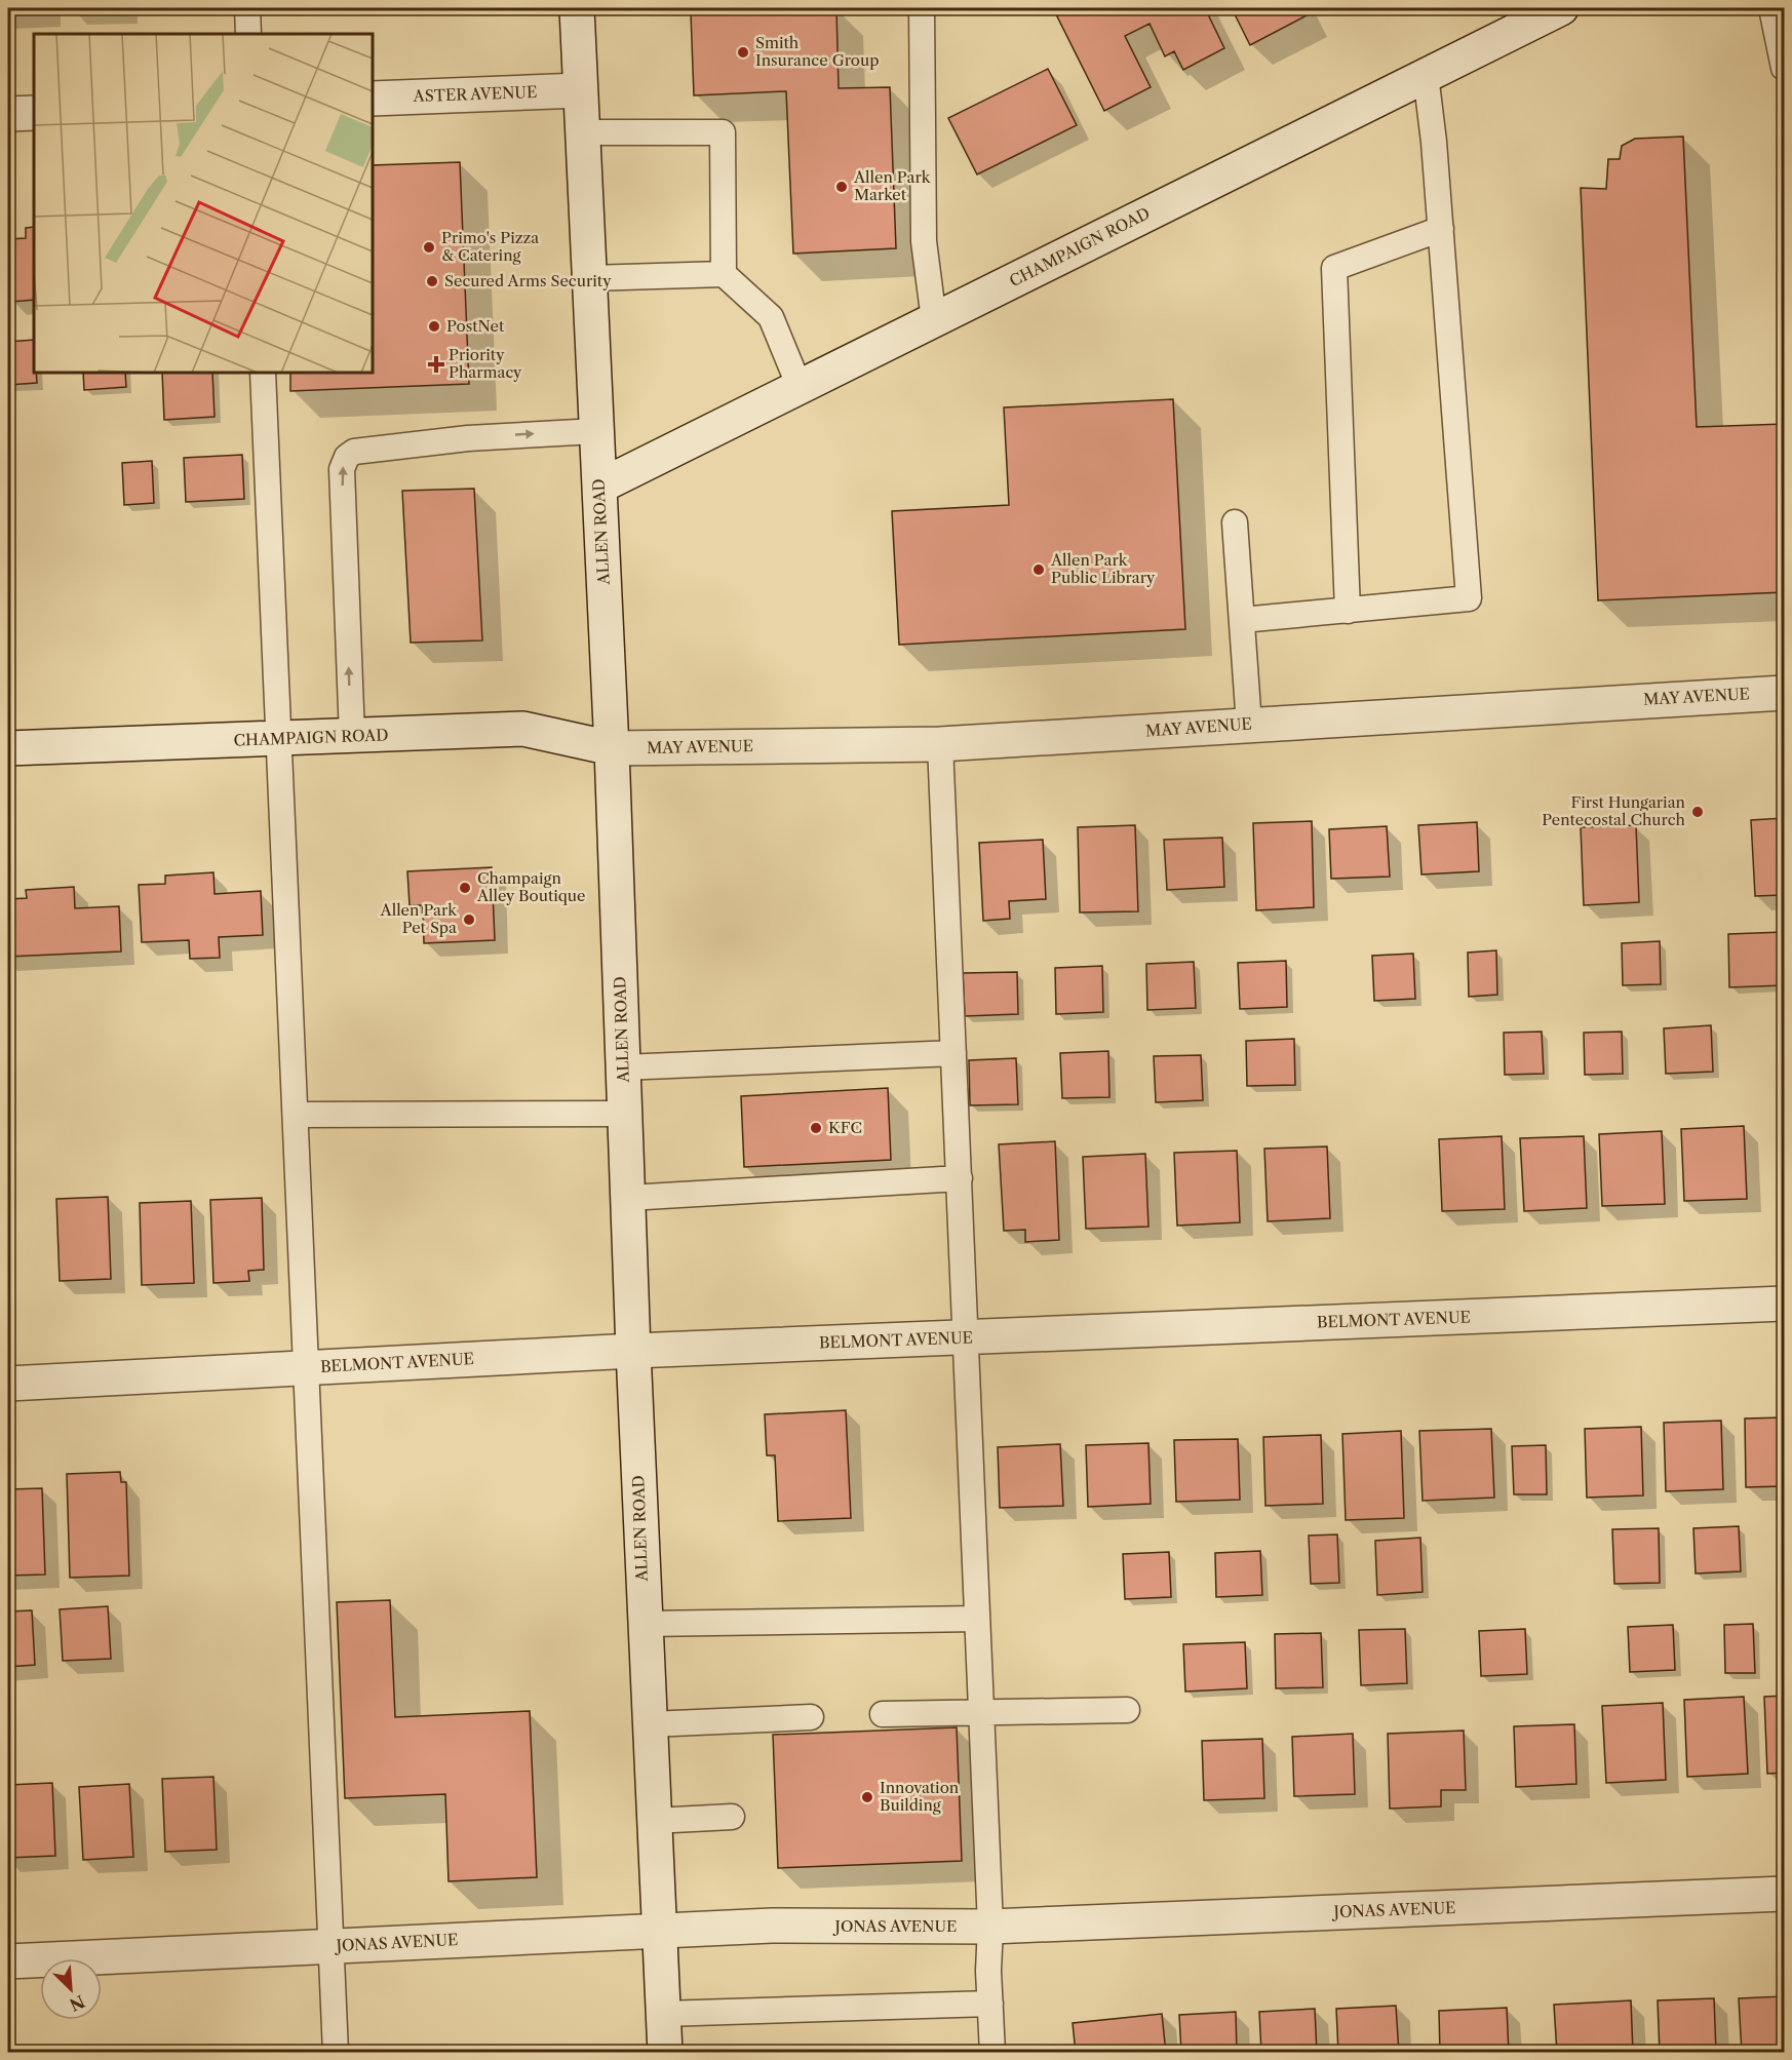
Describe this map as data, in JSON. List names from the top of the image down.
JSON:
{
  "streets": {
    "street": [
      "ASTER AVENUE",
      "CHAMPAIGN ROAD",
      "ALLEN ROAD",
      "MAY AVENUE",
      "BELMONT AVENUE",
      "JONAS AVENUE"
    ]
  },
  "crossings": [
    ["ASTER AVENUE", "ALLEN ROAD"],
    ["CHAMPAIGN ROAD", "ALLEN ROAD"],
    ["CHAMPAIGN ROAD", "MAY AVENUE"],
    ["ALLEN ROAD", "MAY AVENUE"],
    ["ALLEN ROAD", "BELMONT AVENUE"],
    ["ALLEN ROAD", "JONAS AVENUE"]
  ],
  "places": {
    "other": [
      "Smith Insurance Group",
      "Allen Park Market",
      "Primo's Pizza & Catering",
      "Secured Arms Security",
      "PostNet",
      "Allen Park Public Library",
      "First Hungarian Pentecostal Church",
      "Champaign Alley Boutique",
      "Allen Park Pet Spa",
      "KFC",
      "Innovation Building"
    ],
    "health": ["Priority Pharmacy"]
  },
  "north": "bottom right"
}
